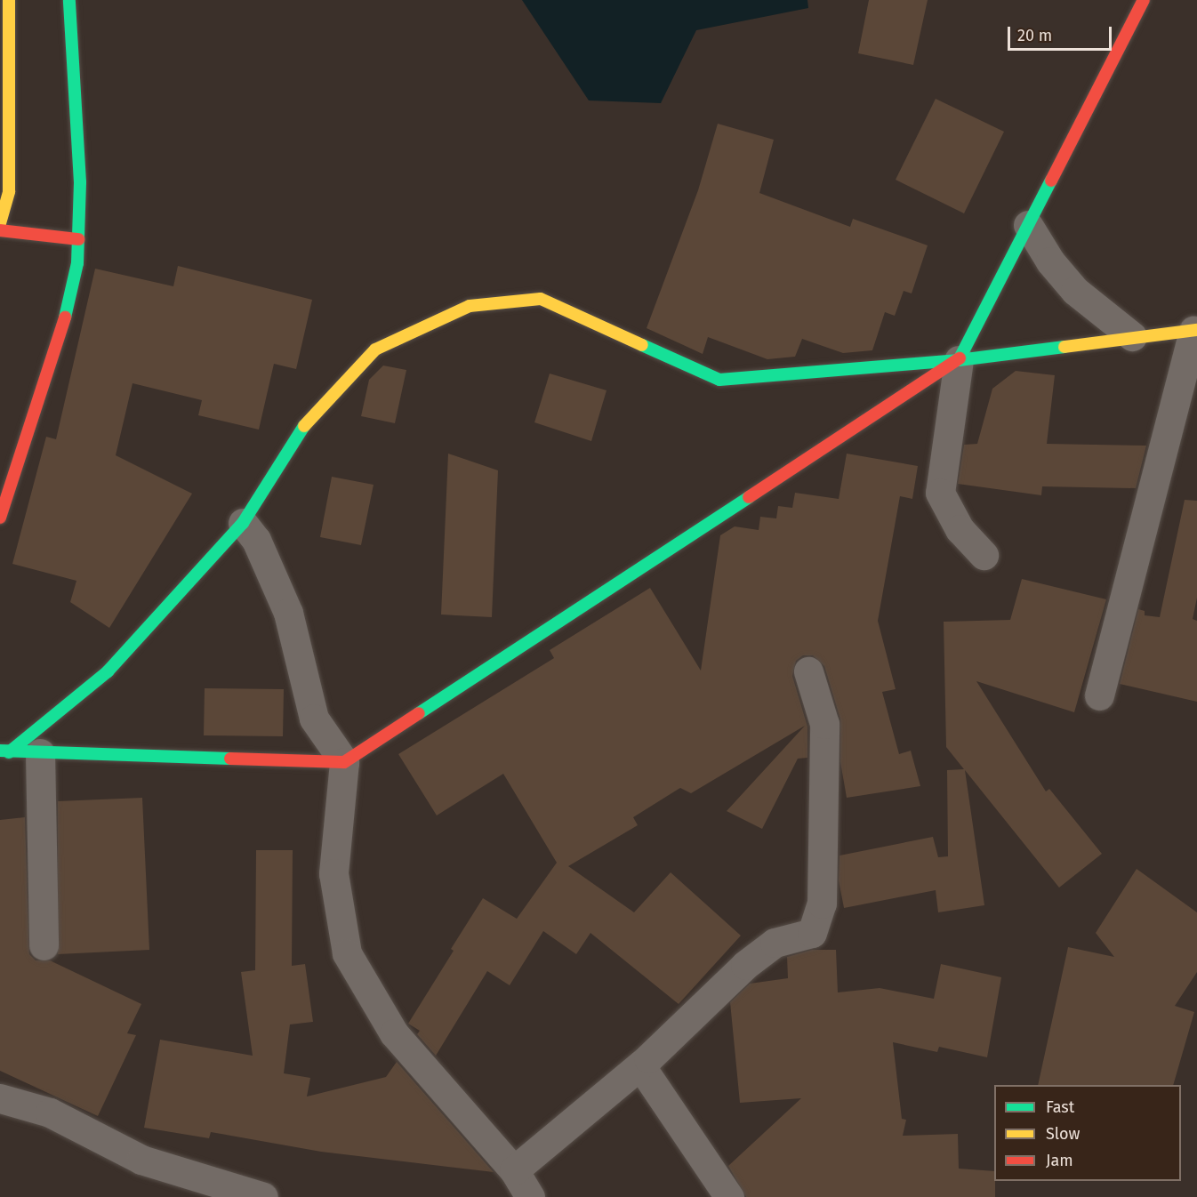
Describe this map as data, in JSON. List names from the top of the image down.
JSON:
{
  "legend": ["Fast", "Slow", "Jam"],
  "scale_bar": "20 m"
}
